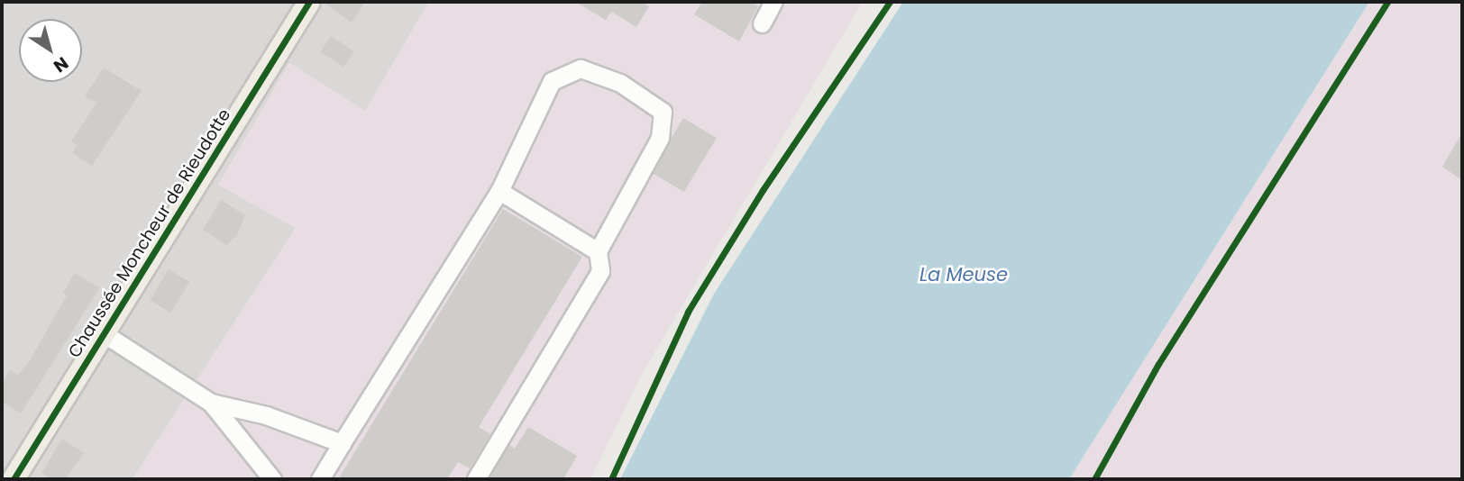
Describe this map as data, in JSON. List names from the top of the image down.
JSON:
{
  "streets": {
    "main road": ["Chaussée Moncheur de Rieudotte"]
  },
  "water": ["La Meuse"],
  "north": "bottom right"
}
